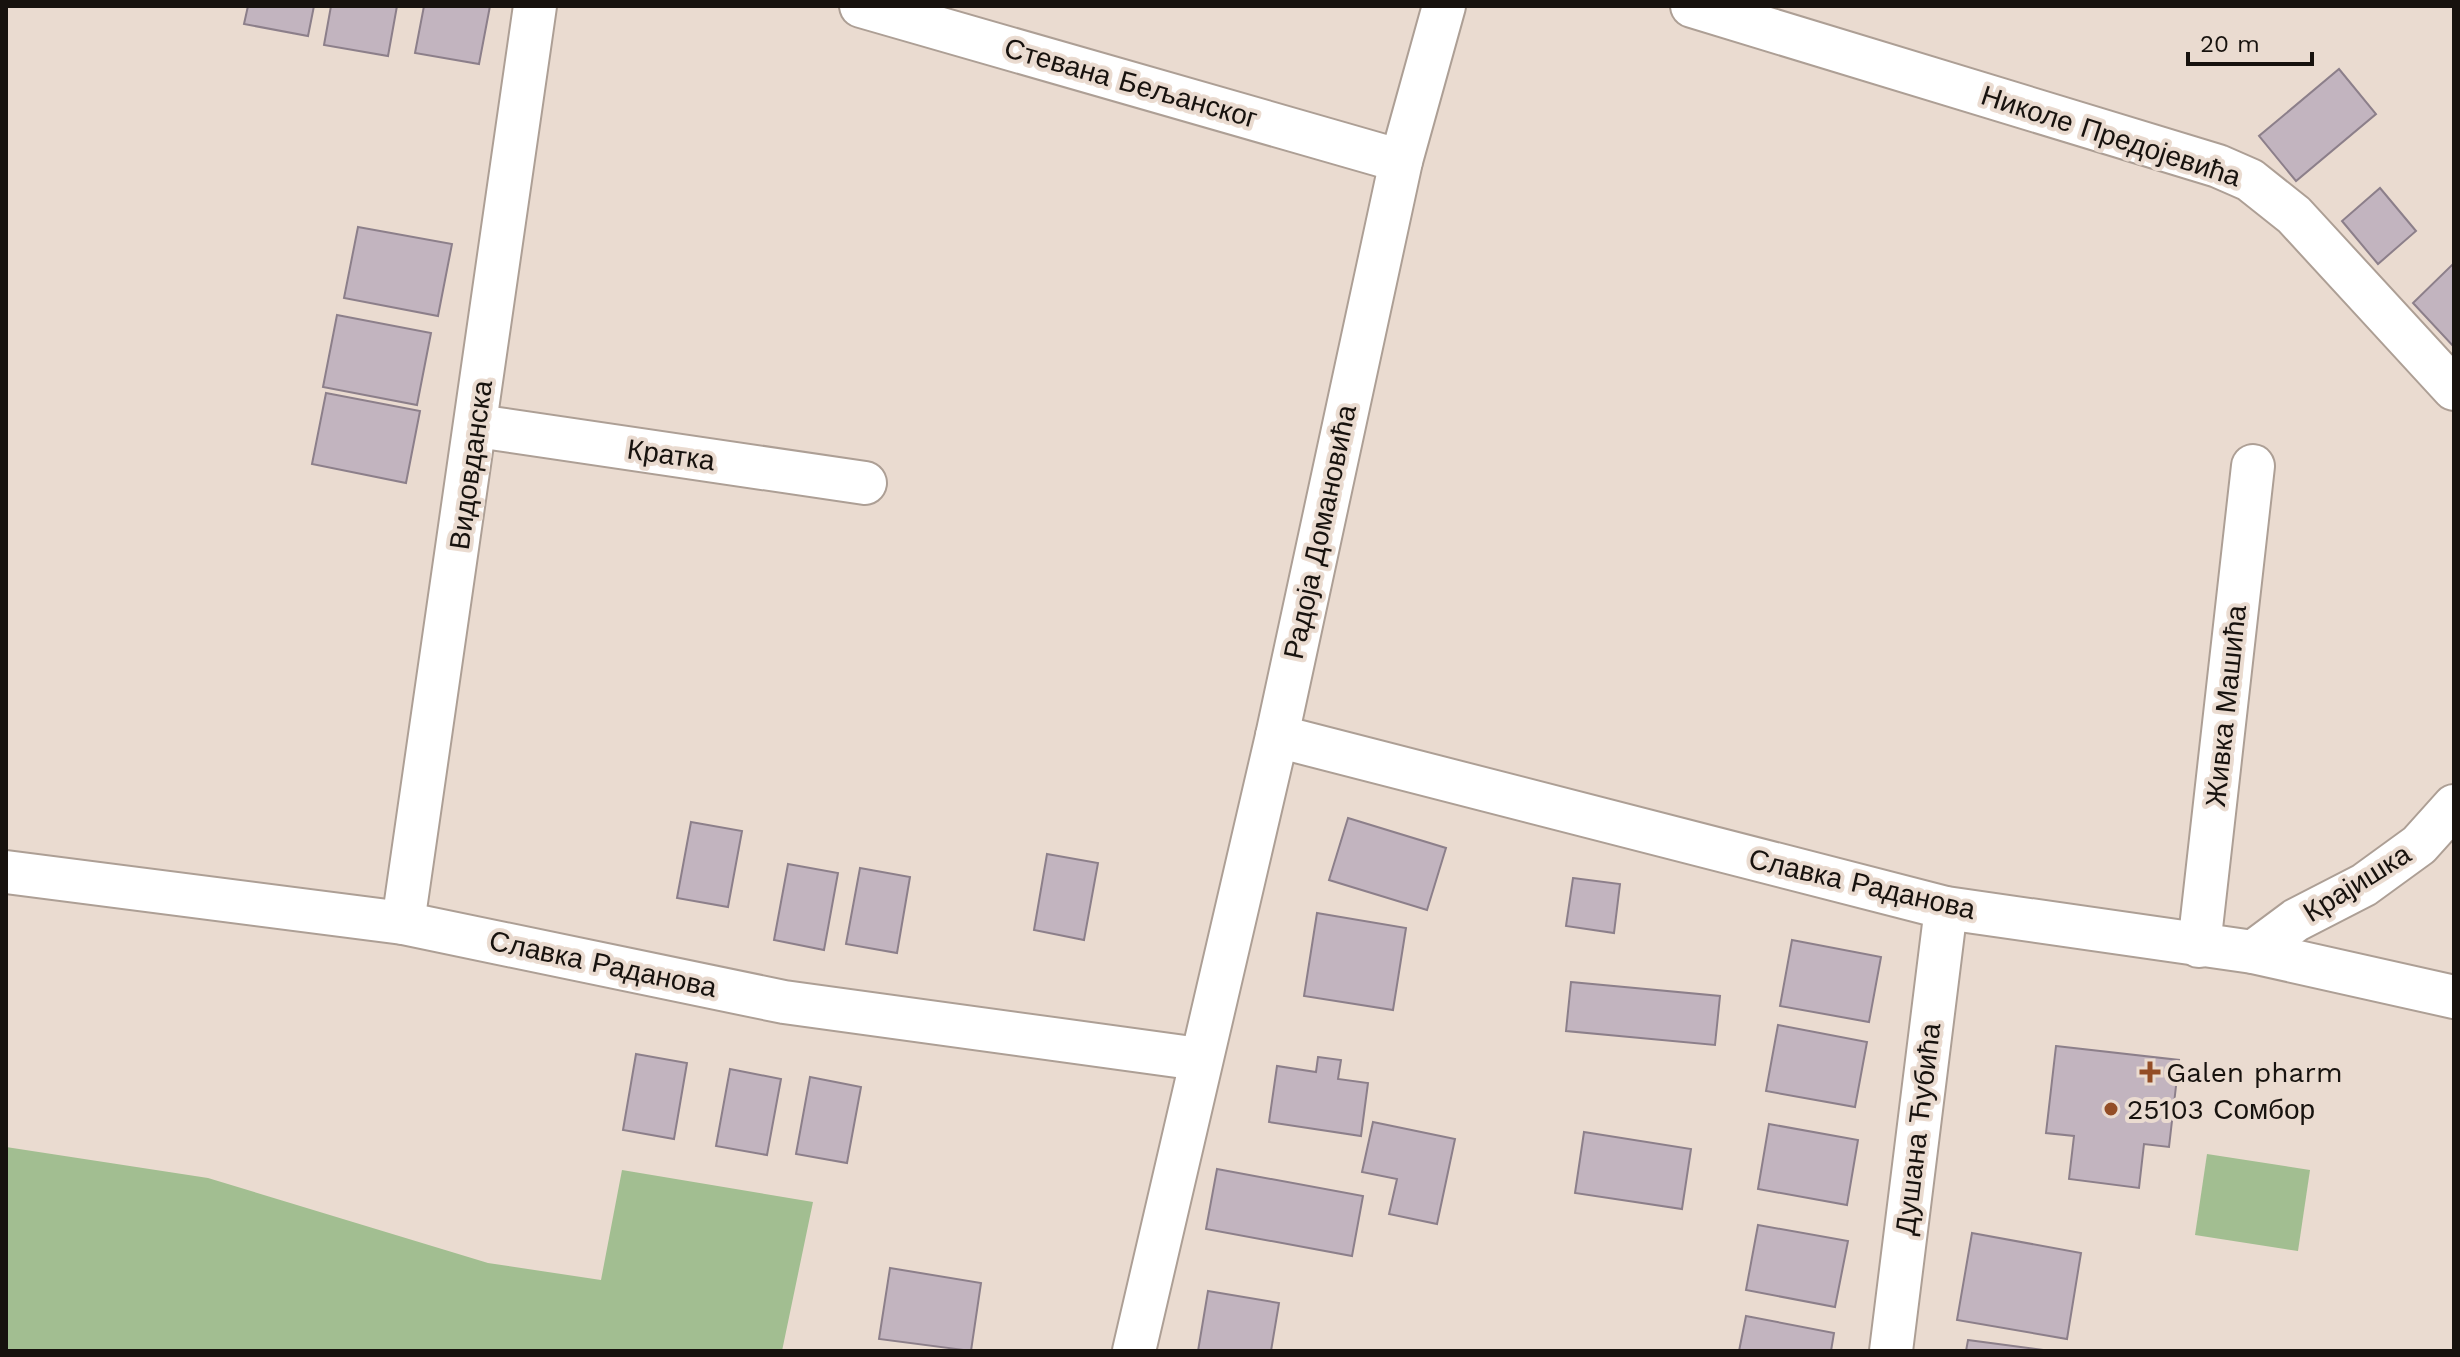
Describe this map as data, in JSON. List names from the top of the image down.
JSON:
{
  "streets": {
    "street": [
      "Стевана Бељанског",
      "Николе Предојевића",
      "Кратка",
      "Видовданска",
      "Радоја Домановића",
      "Живка Машића",
      "Крајишка",
      "Славка Раданова",
      "Душана Ћубића"
    ]
  },
  "crossings": [
    ["Стевана Бељанског", "Радоја Домановића"],
    ["Кратка", "Видовданска"],
    ["Видовданска", "Славка Раданова"],
    ["Радоја Домановића", "Славка Раданова"],
    ["Живка Машића", "Славка Раданова"],
    ["Крајишка", "Славка Раданова"],
    ["Славка Раданова", "Душана Ћубића"]
  ],
  "places": {
    "health": ["Galen pharm"],
    "other": ["25103 Сомбор"]
  },
  "scale_bar": "20 m"
}
